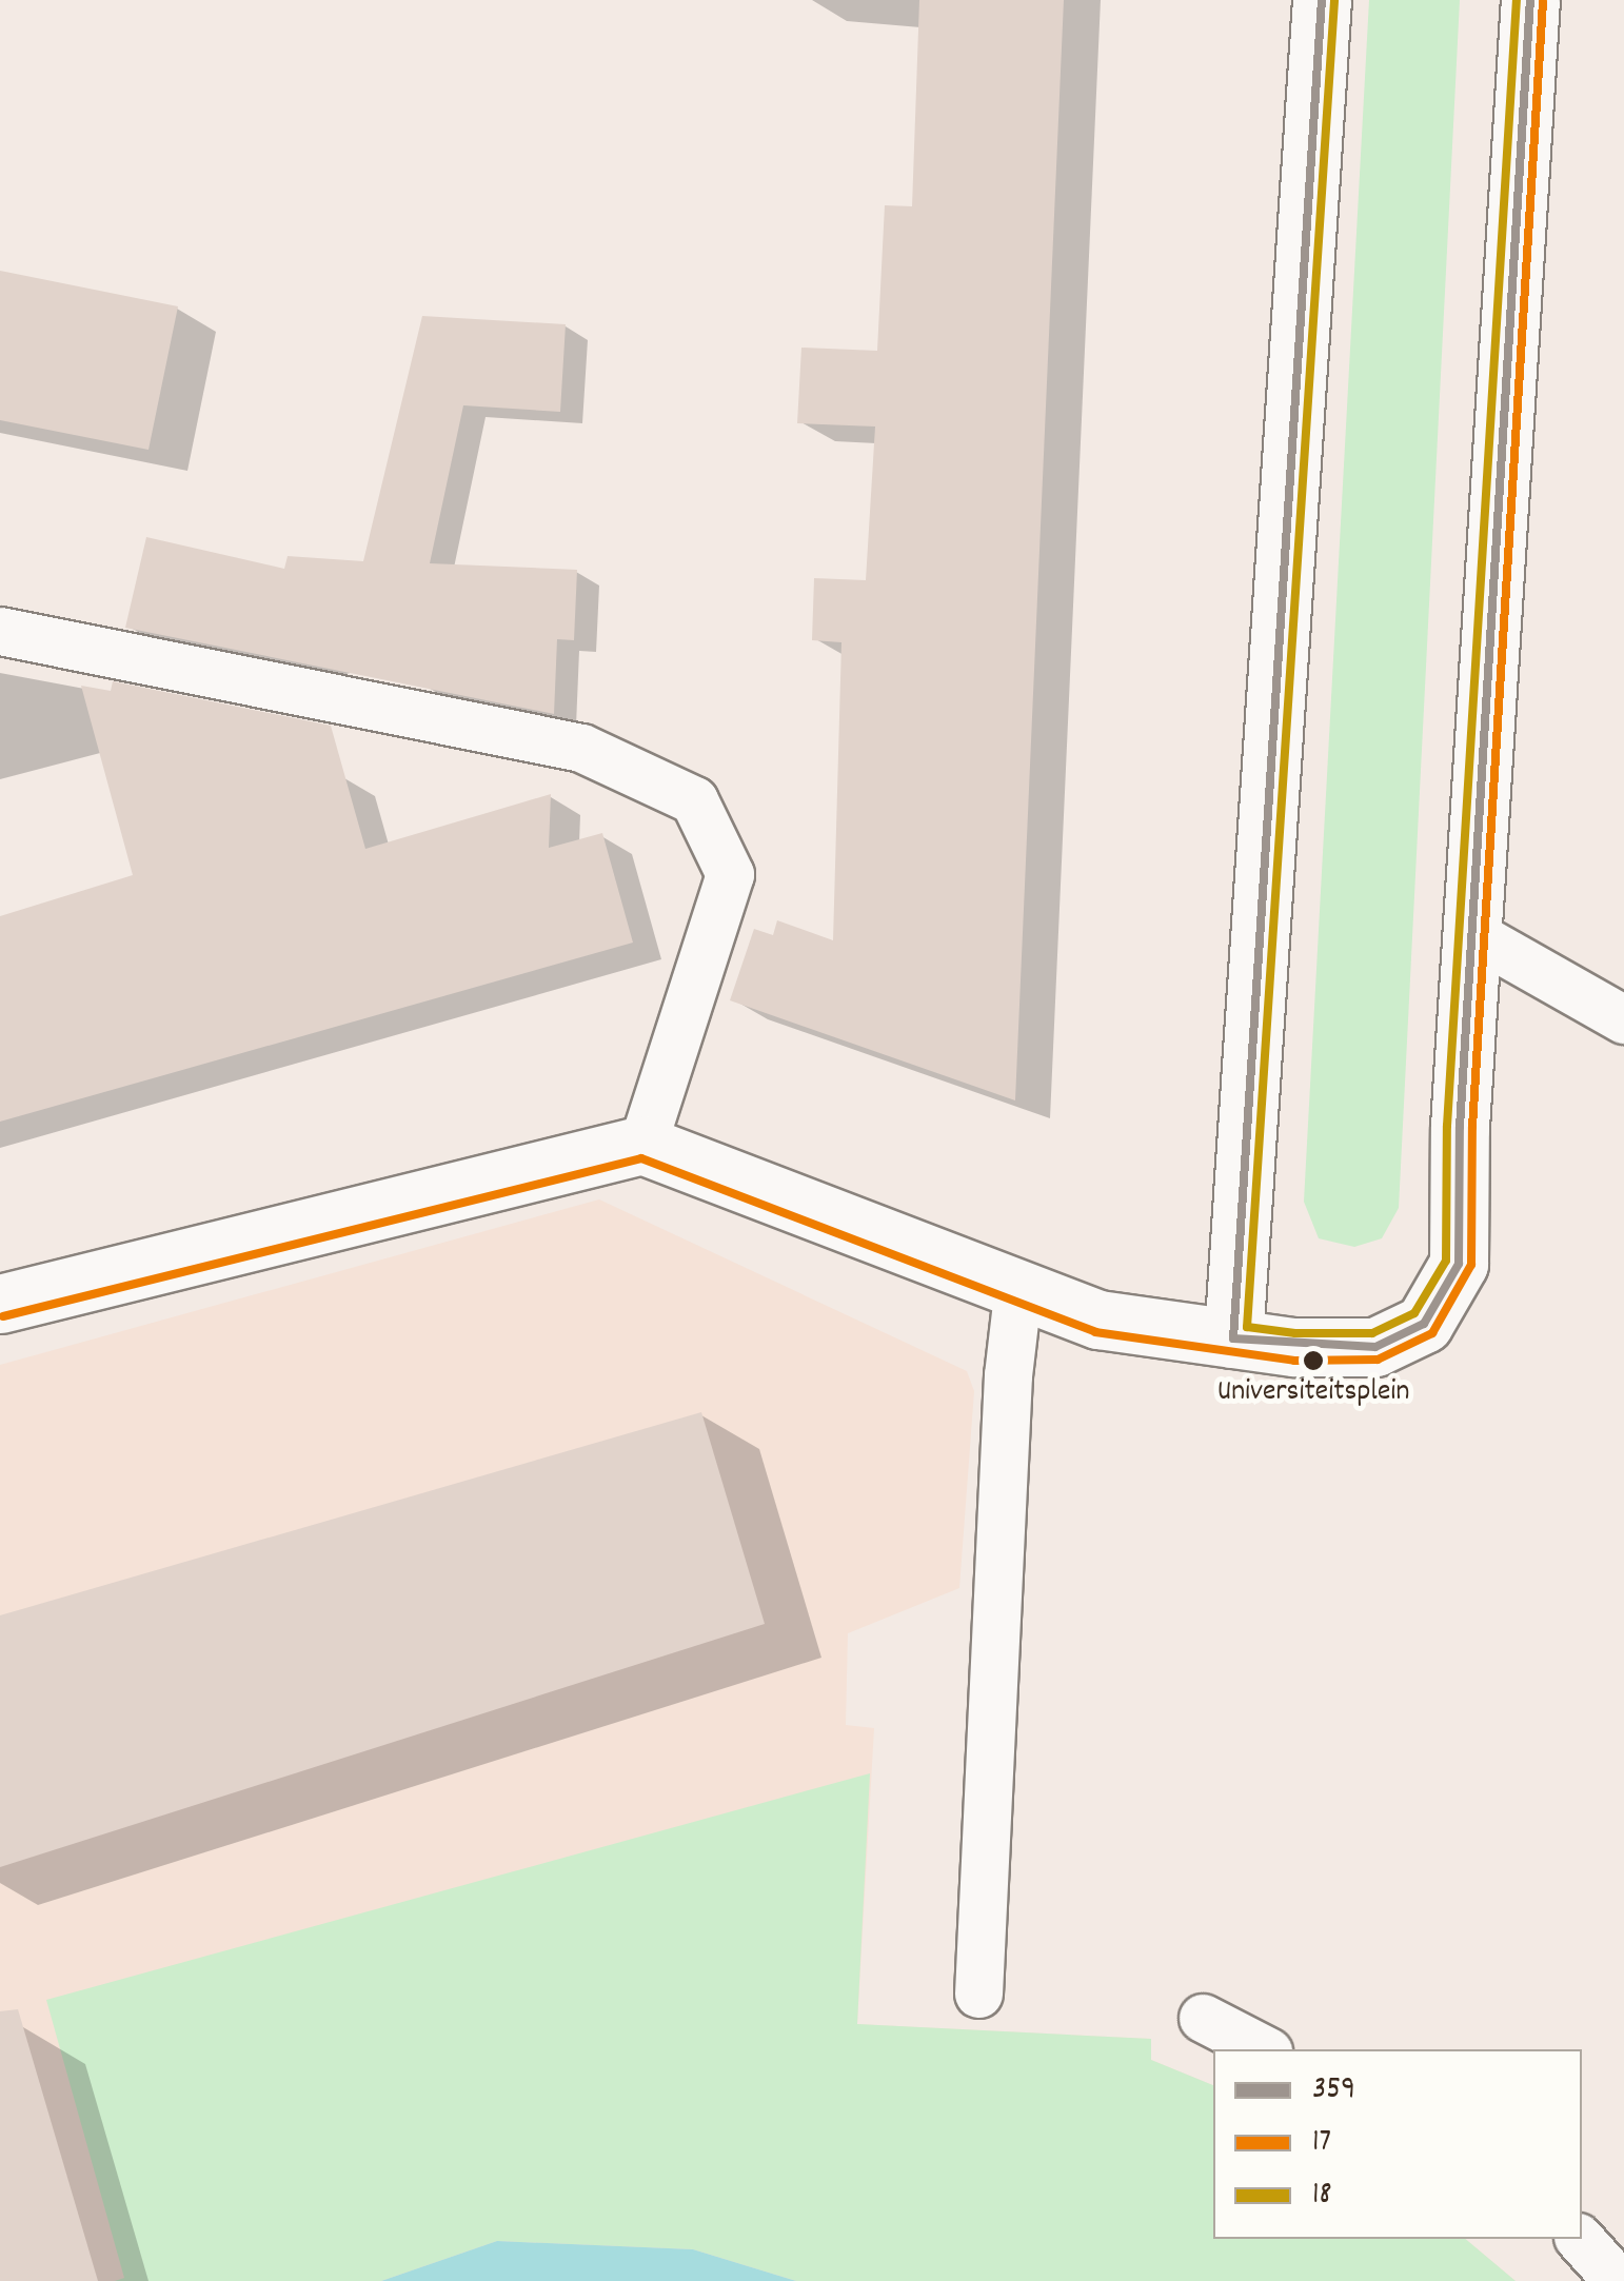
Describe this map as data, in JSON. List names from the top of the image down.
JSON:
{
  "places": ["Universiteitsplein"],
  "lines": ["transit line 359", "transit line 18", "transit line 17"],
  "legend": ["359", "17", "18"]
}
